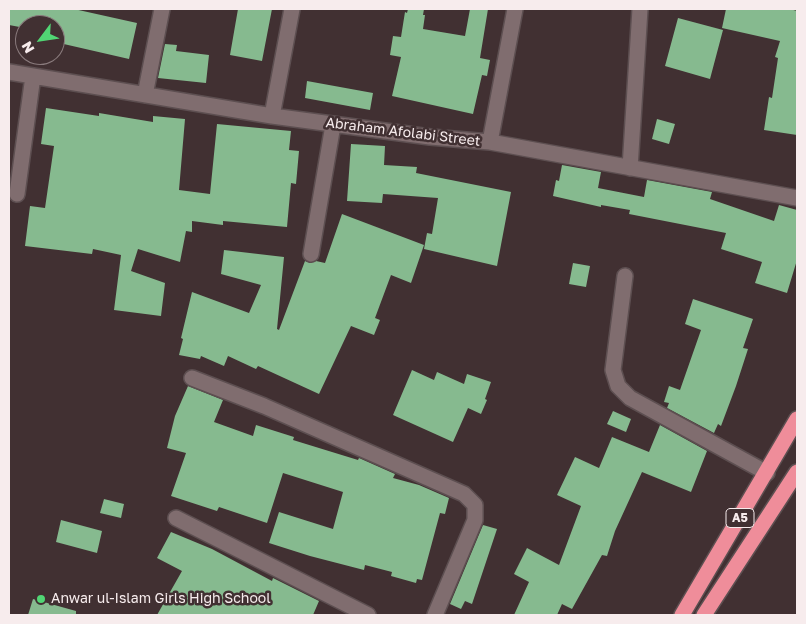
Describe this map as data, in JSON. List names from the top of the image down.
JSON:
{
  "streets": {
    "highway": ["A5"],
    "street": ["Abraham Afolabi Street"]
  },
  "places": ["Anwar ul-Islam Girls High School"],
  "north": "bottom left"
}
